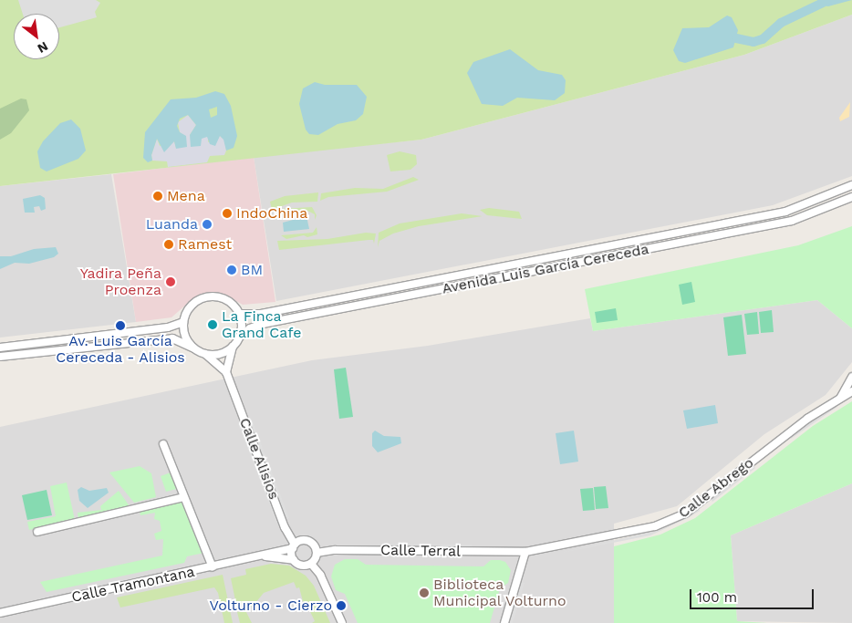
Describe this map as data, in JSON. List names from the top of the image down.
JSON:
{
  "streets": {
    "street": [
      "Avenida Luis García Cereceda",
      "Calle Alisios",
      "Calle Abrego",
      "Calle Terral",
      "Calle Tramontana"
    ]
  },
  "crossings": [
    ["Avenida Luis García Cereceda", "Calle Alisios"],
    ["Calle Alisios", "Calle Terral"],
    ["Calle Alisios", "Calle Tramontana"],
    ["Calle Abrego", "Calle Terral"],
    ["Calle Terral", "Calle Tramontana"]
  ],
  "places": [
    "Mena",
    "IndoChina",
    "Luanda",
    "Ramest",
    "BM",
    "Yadira Peña Proenza",
    "La Finca Grand Cafe",
    "Av. Luis García Cereceda - Alisios",
    "Biblioteca Municipal Volturno",
    "Volturno - Cierzo"
  ],
  "scale_bar": "100 m",
  "north": "bottom right"
}
